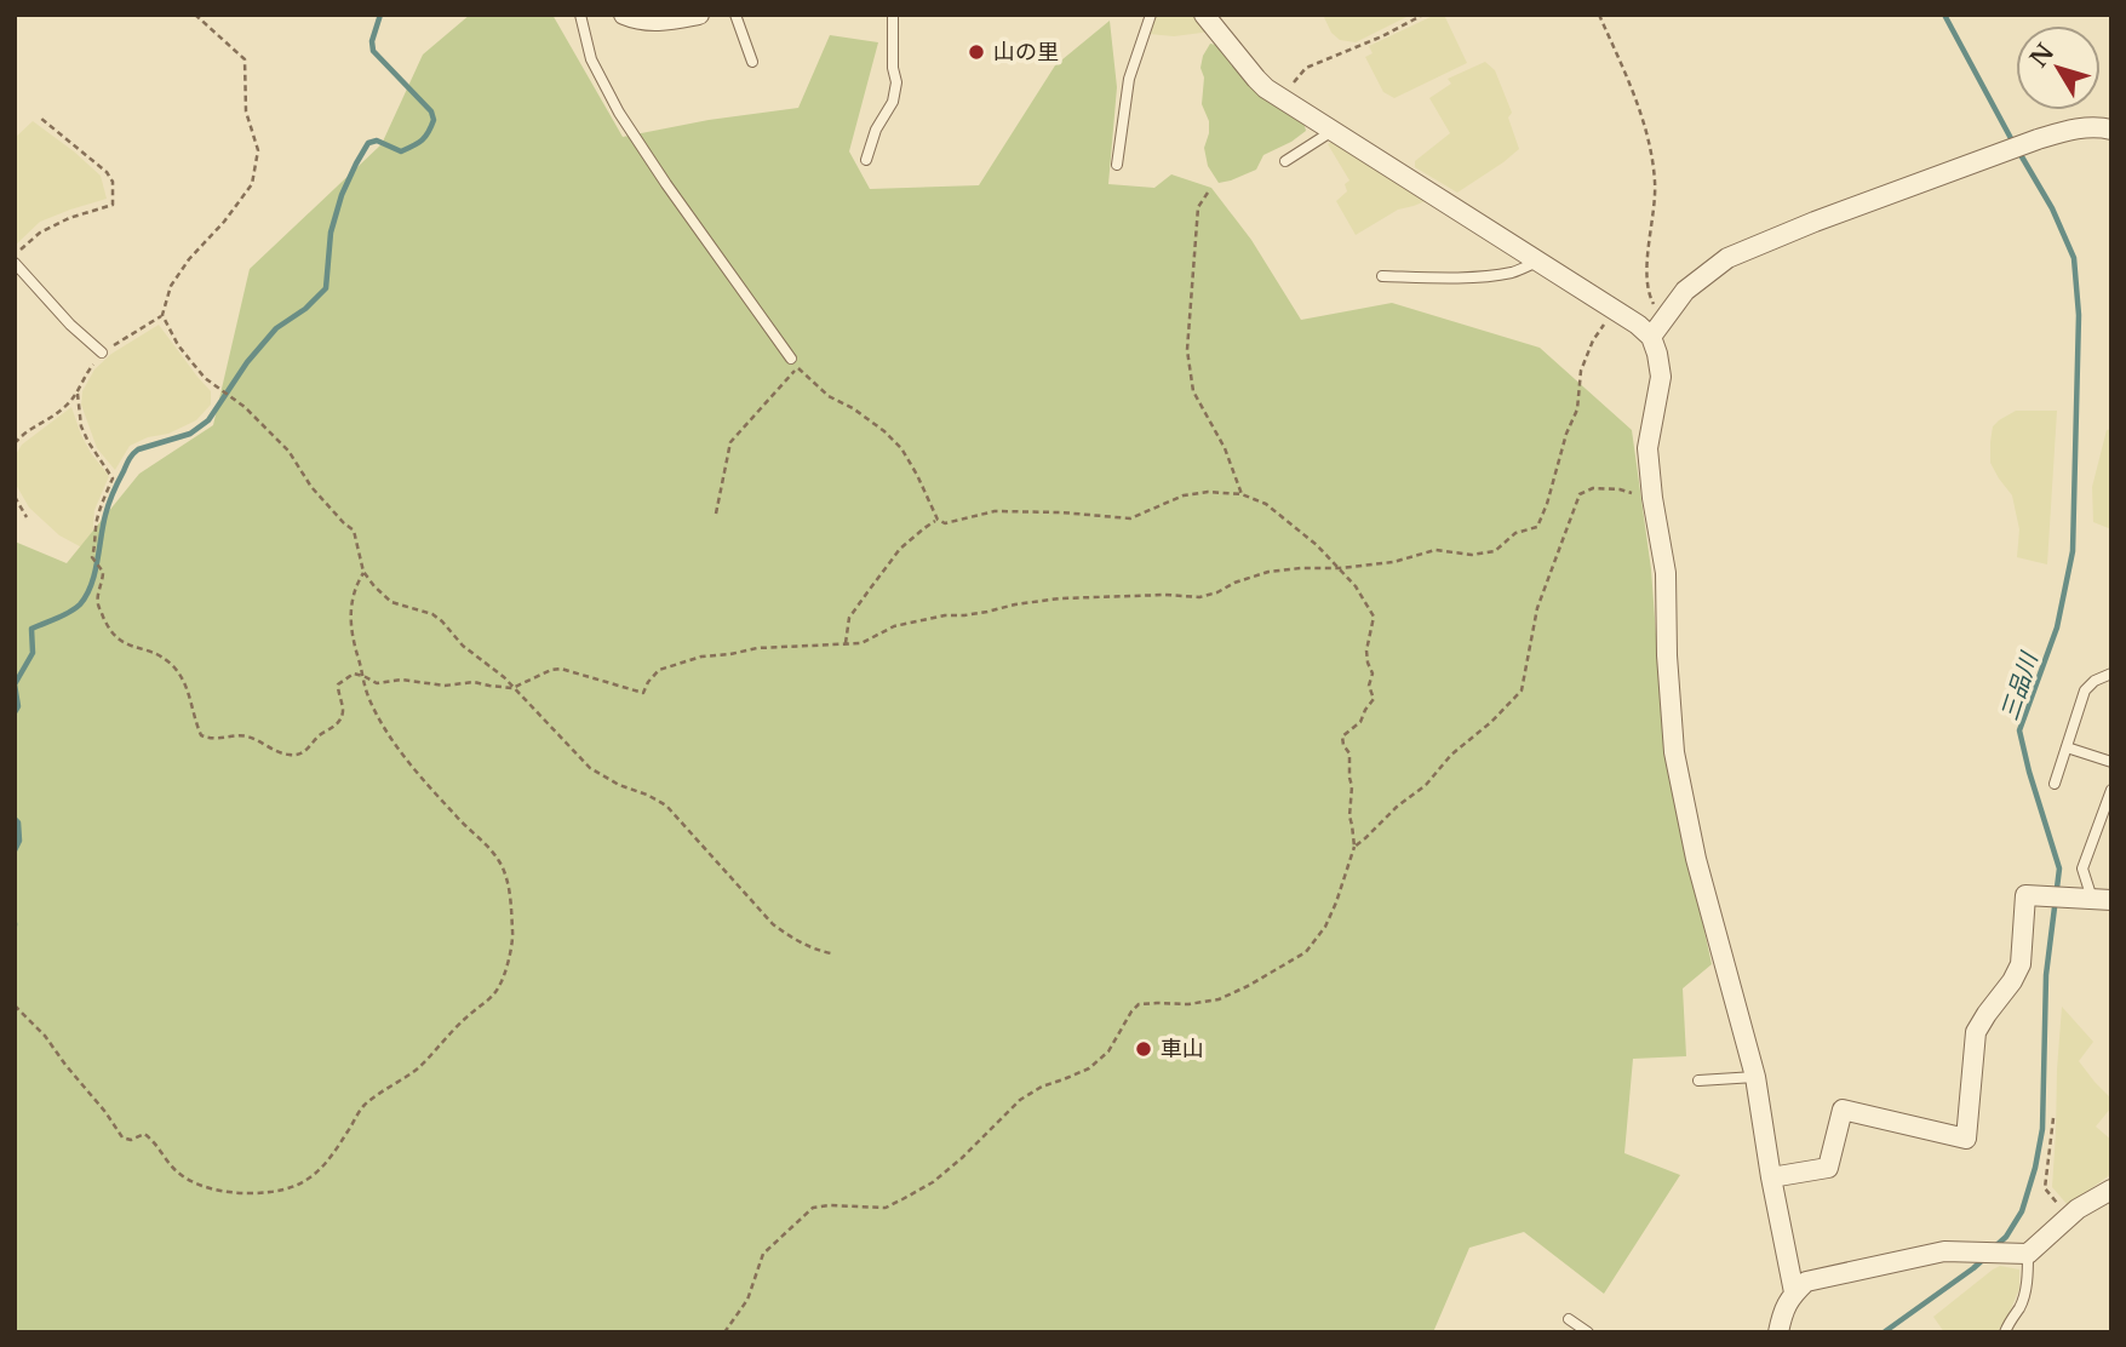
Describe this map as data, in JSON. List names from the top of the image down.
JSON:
{
  "water": ["三品川"],
  "places": ["山の里", "車山"],
  "north": "top left"
}
